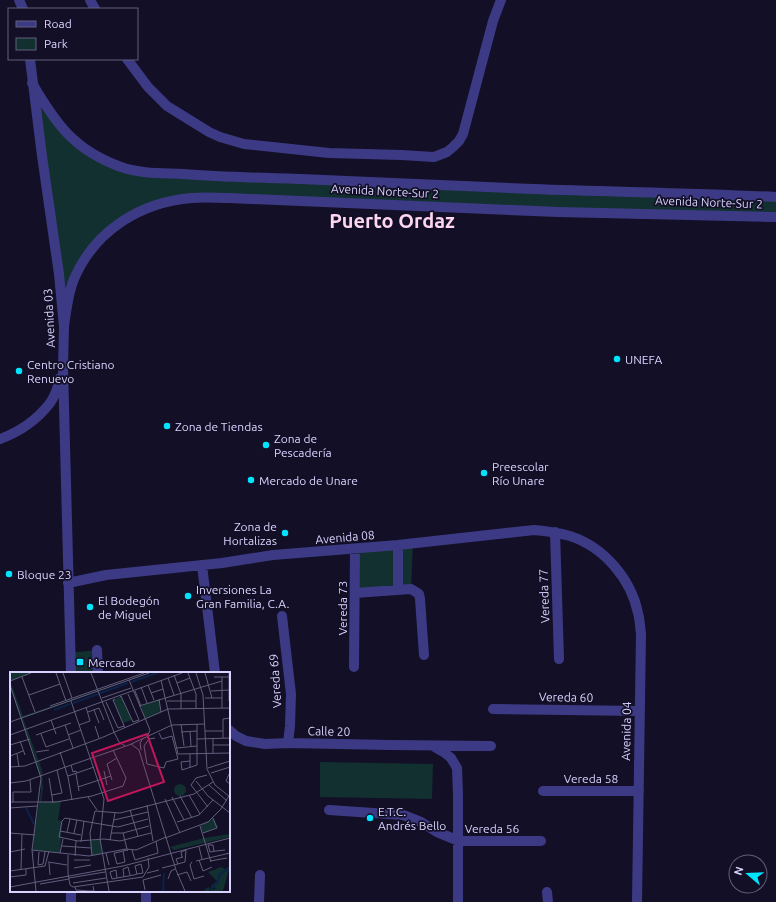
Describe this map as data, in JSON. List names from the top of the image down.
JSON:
{
  "streets": {
    "street": [
      "Avenida Norte-Sur 2",
      "Avenida 03",
      "Avenida 08",
      "Vereda 77",
      "Vereda 73",
      "Vereda 69",
      "Vereda 60",
      "Calle 20",
      "Avenida 04",
      "Vereda 58",
      "Vereda 56"
    ]
  },
  "crossings": [
    ["Avenida Norte-Sur 2", "Avenida 03"],
    ["Avenida 03", "Avenida 08"],
    ["Avenida 08", "Vereda 77"],
    ["Avenida 08", "Vereda 73"],
    ["Avenida 08", "Avenida 04"],
    ["Vereda 69", "Calle 20"],
    ["Vereda 60", "Avenida 04"],
    ["Avenida 04", "Vereda 58"]
  ],
  "districts": ["Puerto Ordaz"],
  "places": {
    "other": [
      "UNEFA",
      "Centro Cristiano Renuevo",
      "Zona de Tiendas",
      "Zona de Pescadería",
      "Preescolar Río Unare",
      "Mercado de Unare",
      "Zona de Hortalizas",
      "Bloque 23",
      "Inversiones La Gran Familia, C.A.",
      "El Bodegón de Miguel",
      "E.T.C. Andrés Bello"
    ],
    "transit": ["Mercado"]
  },
  "legend": ["Road", "Park"],
  "north": "left"
}
